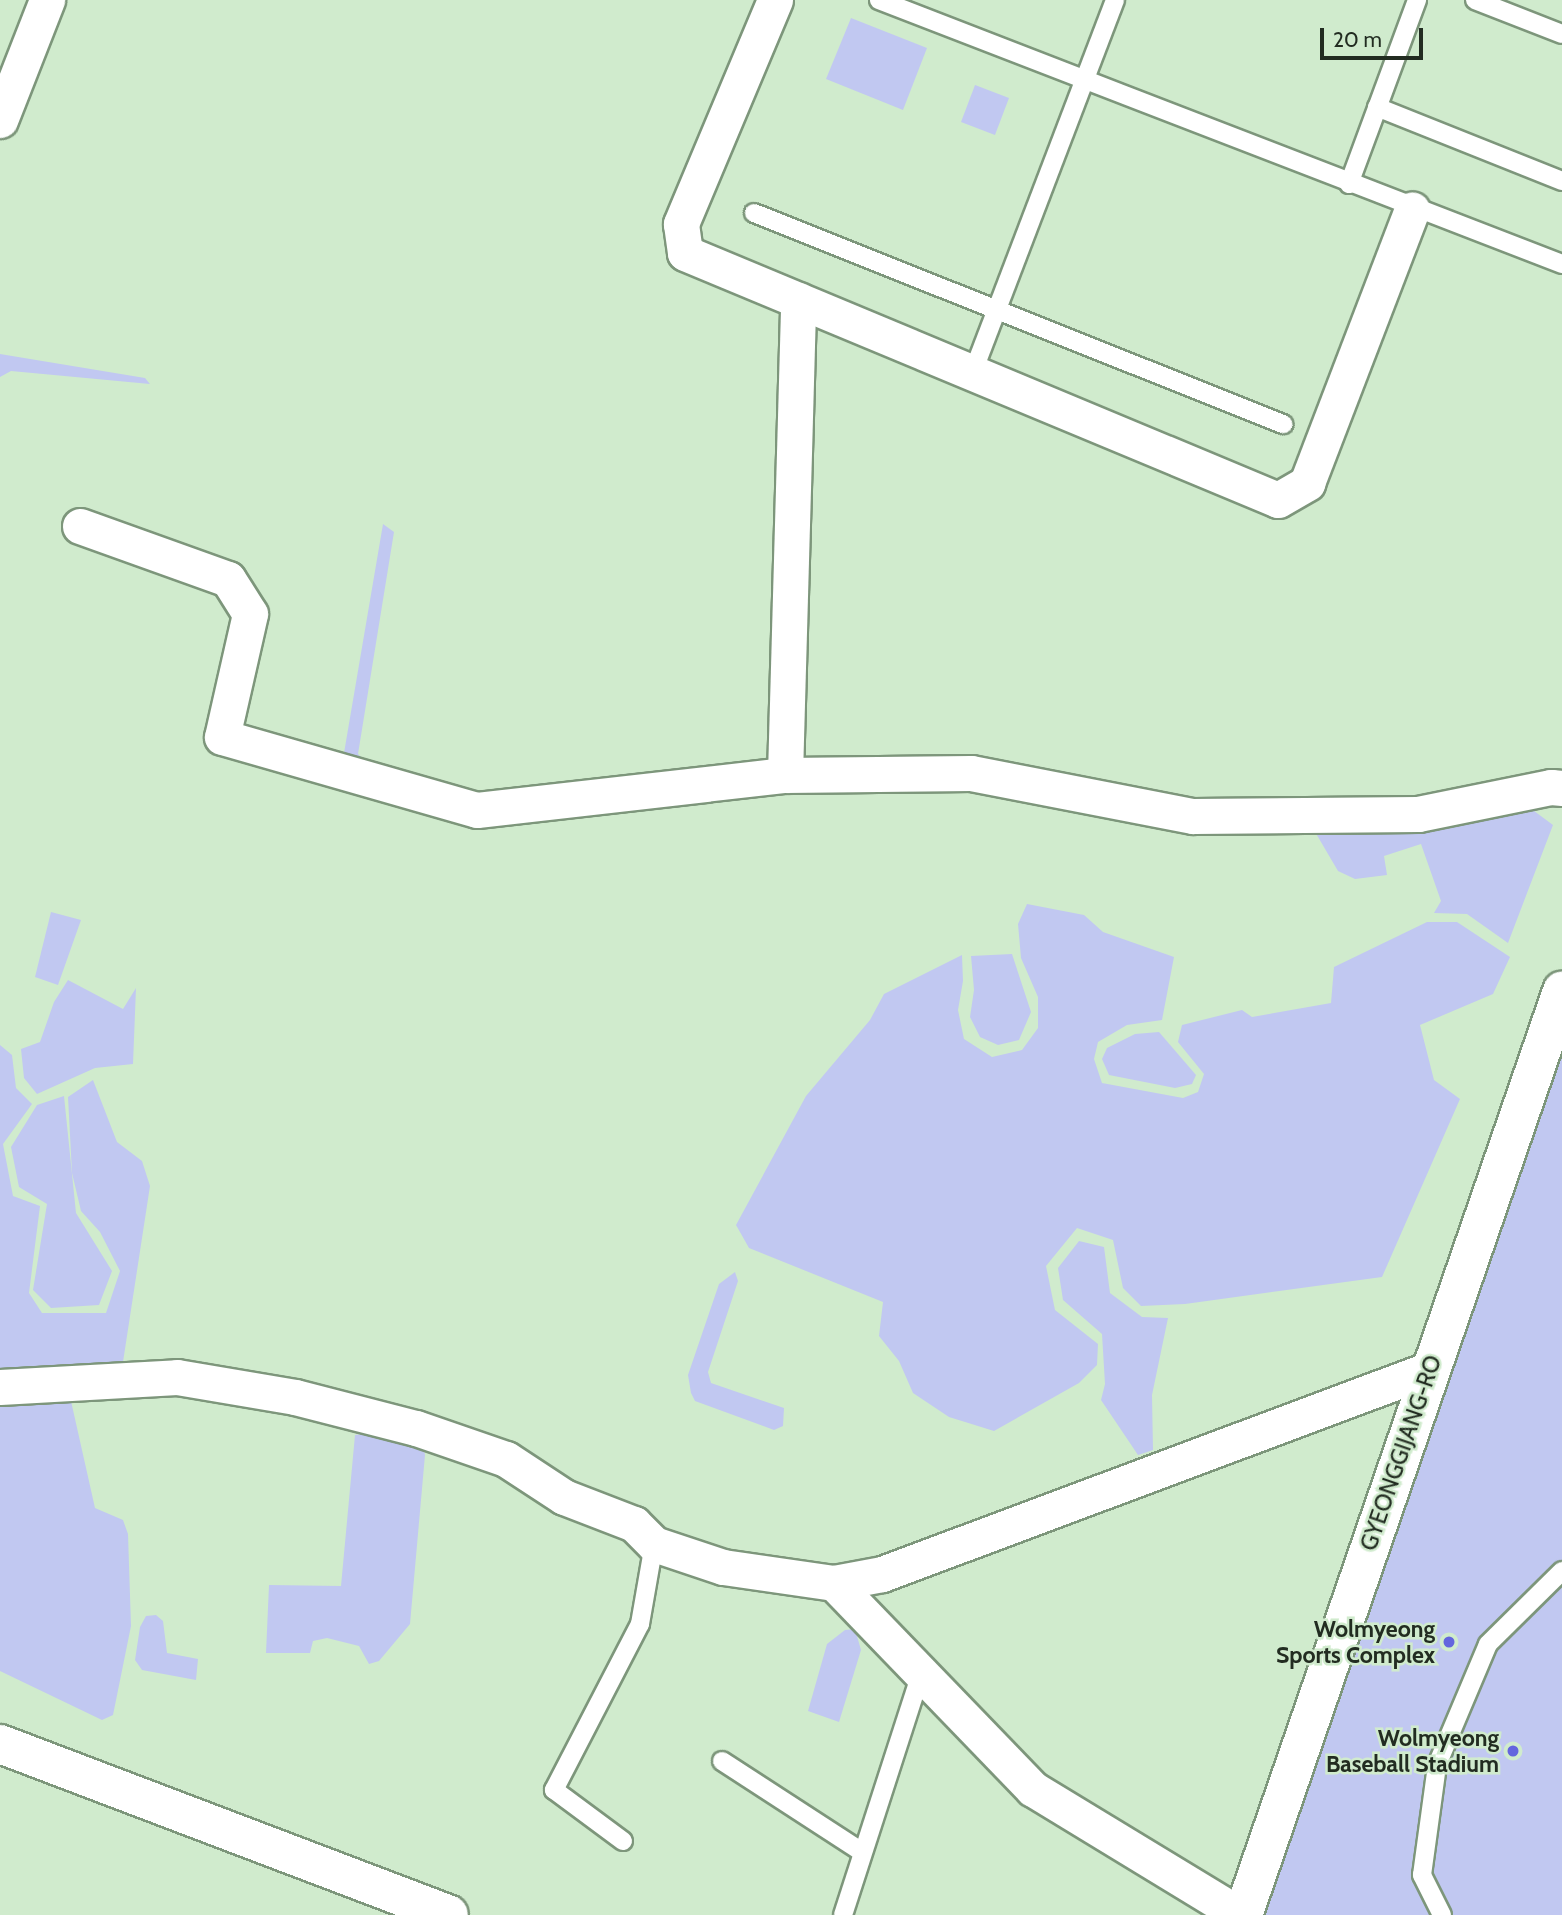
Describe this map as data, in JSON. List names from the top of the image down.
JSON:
{
  "streets": {
    "street": ["GYEONGGIJANG-RO"]
  },
  "places": ["Wolmyeong Sports Complex", "Wolmyeong Baseball Stadium"],
  "scale_bar": "20 m"
}
